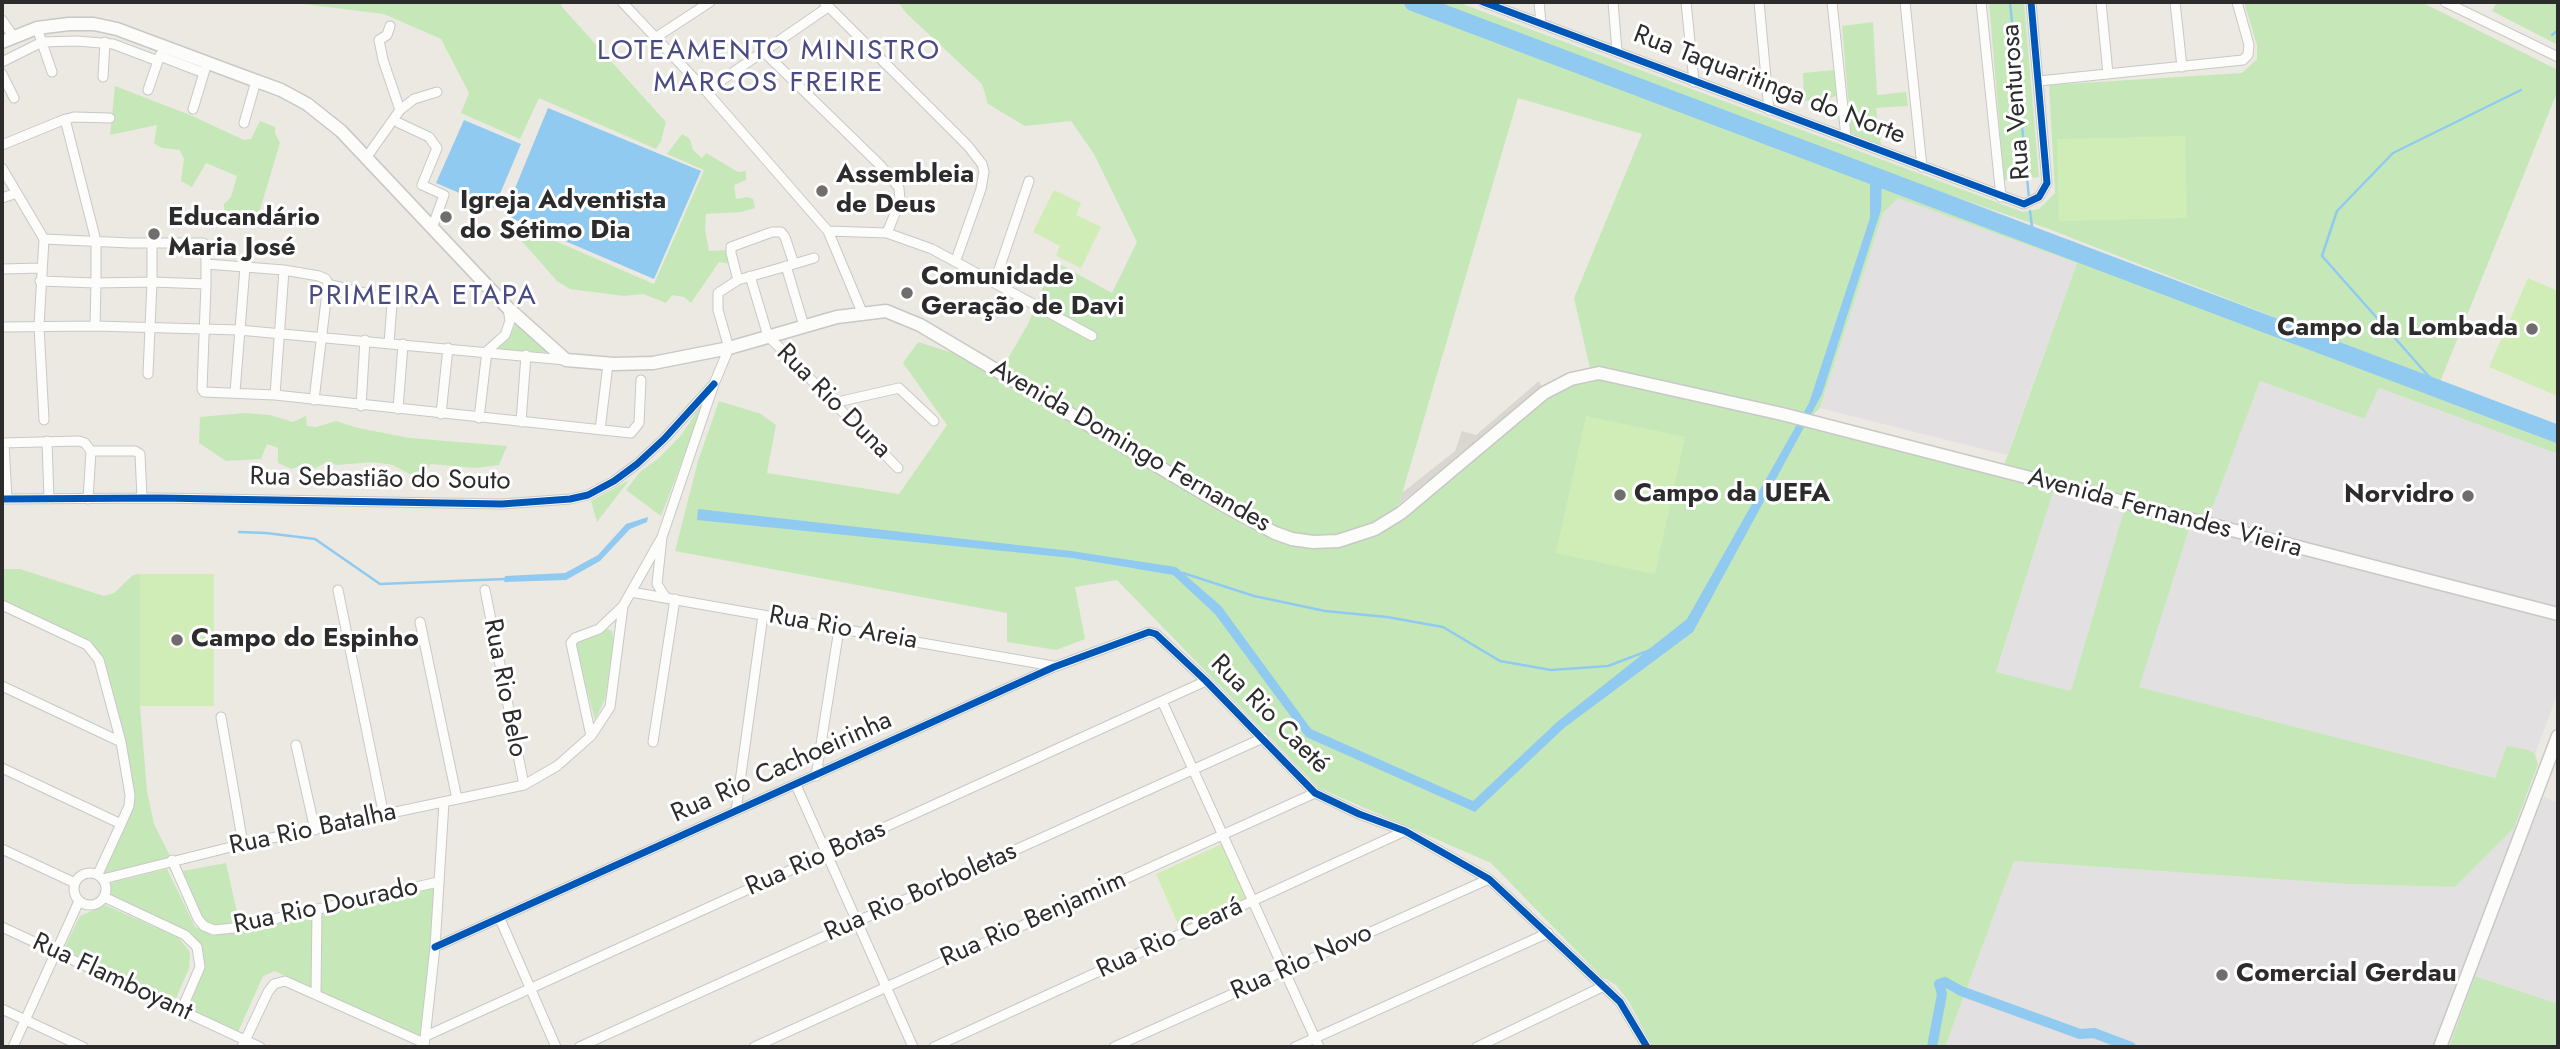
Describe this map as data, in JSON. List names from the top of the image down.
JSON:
{
  "streets": {
    "main road": ["Avenida Domingo Fernandes", "Avenida Fernandes Vieira"],
    "street": [
      "Rua Taquaritinga do Norte",
      "Rua Venturosa",
      "Rua Rio Duna",
      "Rua Sebastião do Souto",
      "Rua Rio Areia",
      "Rua Rio Belo",
      "Rua Rio Caeté",
      "Rua Rio Cachoeirinha",
      "Rua Rio Batalha",
      "Rua Rio Botas",
      "Rua Rio Borboletas",
      "Rua Rio Dourado",
      "Rua Rio Benjamim",
      "Rua Rio Ceará",
      "Rua Rio Novo",
      "Rua Flamboyant"
    ]
  },
  "crossings": [
    ["Rua Taquaritinga do Norte", "Rua Venturosa"],
    ["Rua Rio Duna", "Avenida Domingo Fernandes"],
    ["Avenida Domingo Fernandes", "Avenida Fernandes Vieira"],
    ["Rua Rio Areia", "Rua Rio Cachoeirinha"],
    ["Rua Rio Belo", "Rua Rio Batalha"],
    ["Rua Rio Caeté", "Rua Rio Cachoeirinha"],
    ["Rua Rio Caeté", "Rua Rio Botas"],
    ["Rua Rio Caeté", "Rua Rio Borboletas"],
    ["Rua Rio Caeté", "Rua Rio Benjamim"],
    ["Rua Rio Caeté", "Rua Rio Ceará"],
    ["Rua Rio Caeté", "Rua Rio Novo"],
    ["Rua Rio Batalha", "Rua Rio Dourado"]
  ],
  "districts": ["LOTEAMENTO MINISTRO MARCOS FREIRE", "PRIMEIRA ETAPA"],
  "places": [
    "Assembleia de Deus",
    "Igreja Adventista do Sétimo Dia",
    "Educandário Maria José",
    "Comunidade Geração de Davi",
    "Campo da Lombada",
    "Campo da UEFA",
    "Norvidro",
    "Campo do Espinho",
    "Comercial Gerdau"
  ]
}
